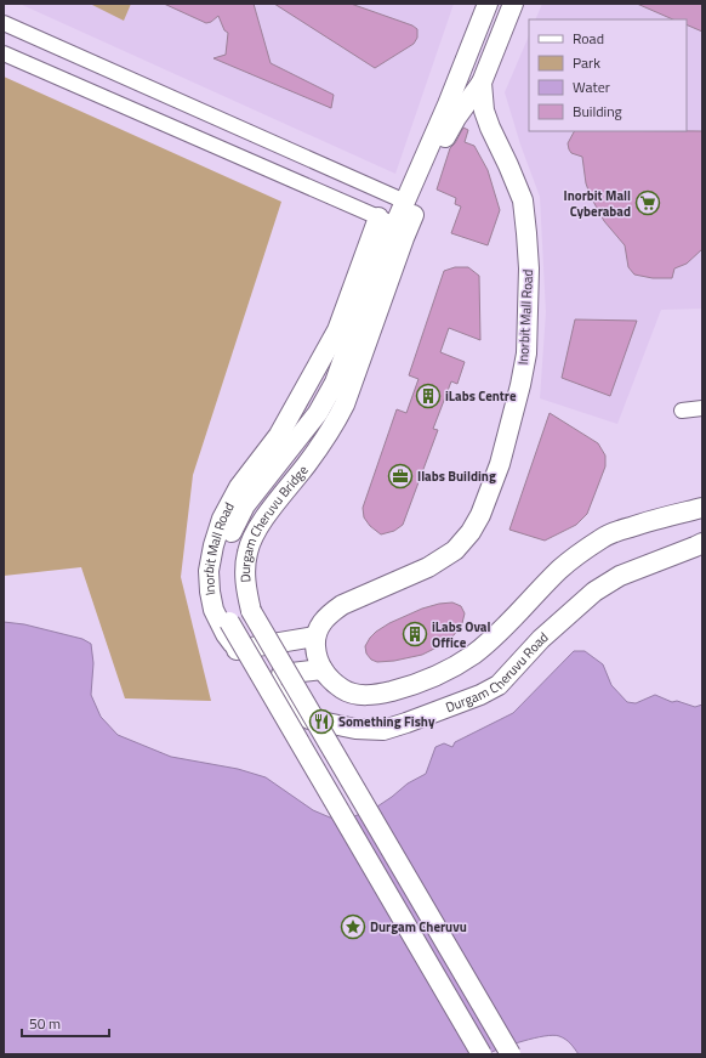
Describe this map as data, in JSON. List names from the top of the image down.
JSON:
{
  "streets": {
    "main road": ["Inorbit Mall Road", "Durgam Cheruvu Bridge", "Durgam Cheruvu Road"]
  },
  "crossings": [
    ["Inorbit Mall Road", "Durgam Cheruvu Bridge"],
    ["Inorbit Mall Road", "Durgam Cheruvu Road"]
  ],
  "places": {
    "supermarket": ["Inorbit Mall Cyberabad"],
    "building": ["iLabs Centre", "iLabs Oval Office"],
    "office": ["Ilabs Building"],
    "restaurant": ["Something Fishy"],
    "place": ["Durgam Cheruvu"]
  },
  "legend": [
    "Road",
    "Park",
    "Water",
    "Building"
  ],
  "scale_bar": "50 m"
}
